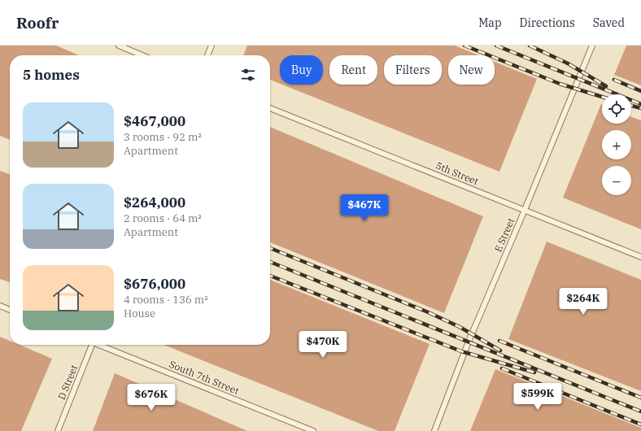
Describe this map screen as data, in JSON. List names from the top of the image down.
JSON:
{
  "streets": {
    "lane": [
      "5th Street",
      "E Street",
      "South 7th Street",
      "D Street"
    ]
  },
  "crossings": [
    ["5th Street", "E Street"]
  ],
  "page": {
    "header": "Roofr",
    "nav": ["Map", "Directions", "Saved"],
    "chip": [
      "Buy",
      "Rent",
      "Filters",
      "New"
    ],
    "heading": "5 homes",
    "map_buttons": ["+", "−"],
    "list": [
      {
        "name": "$467,000",
        "note": "3 rooms · 92 m² · Apartment"
      },
      {
        "name": "$264,000",
        "note": "2 rooms · 64 m² · Apartment"
      },
      {
        "name": "$676,000",
        "note": "4 rooms · 136 m² · House"
      }
    ],
    "price": [
      "$467K",
      "$264K",
      "$470K",
      "$599K",
      "$676K"
    ]
  }
}
